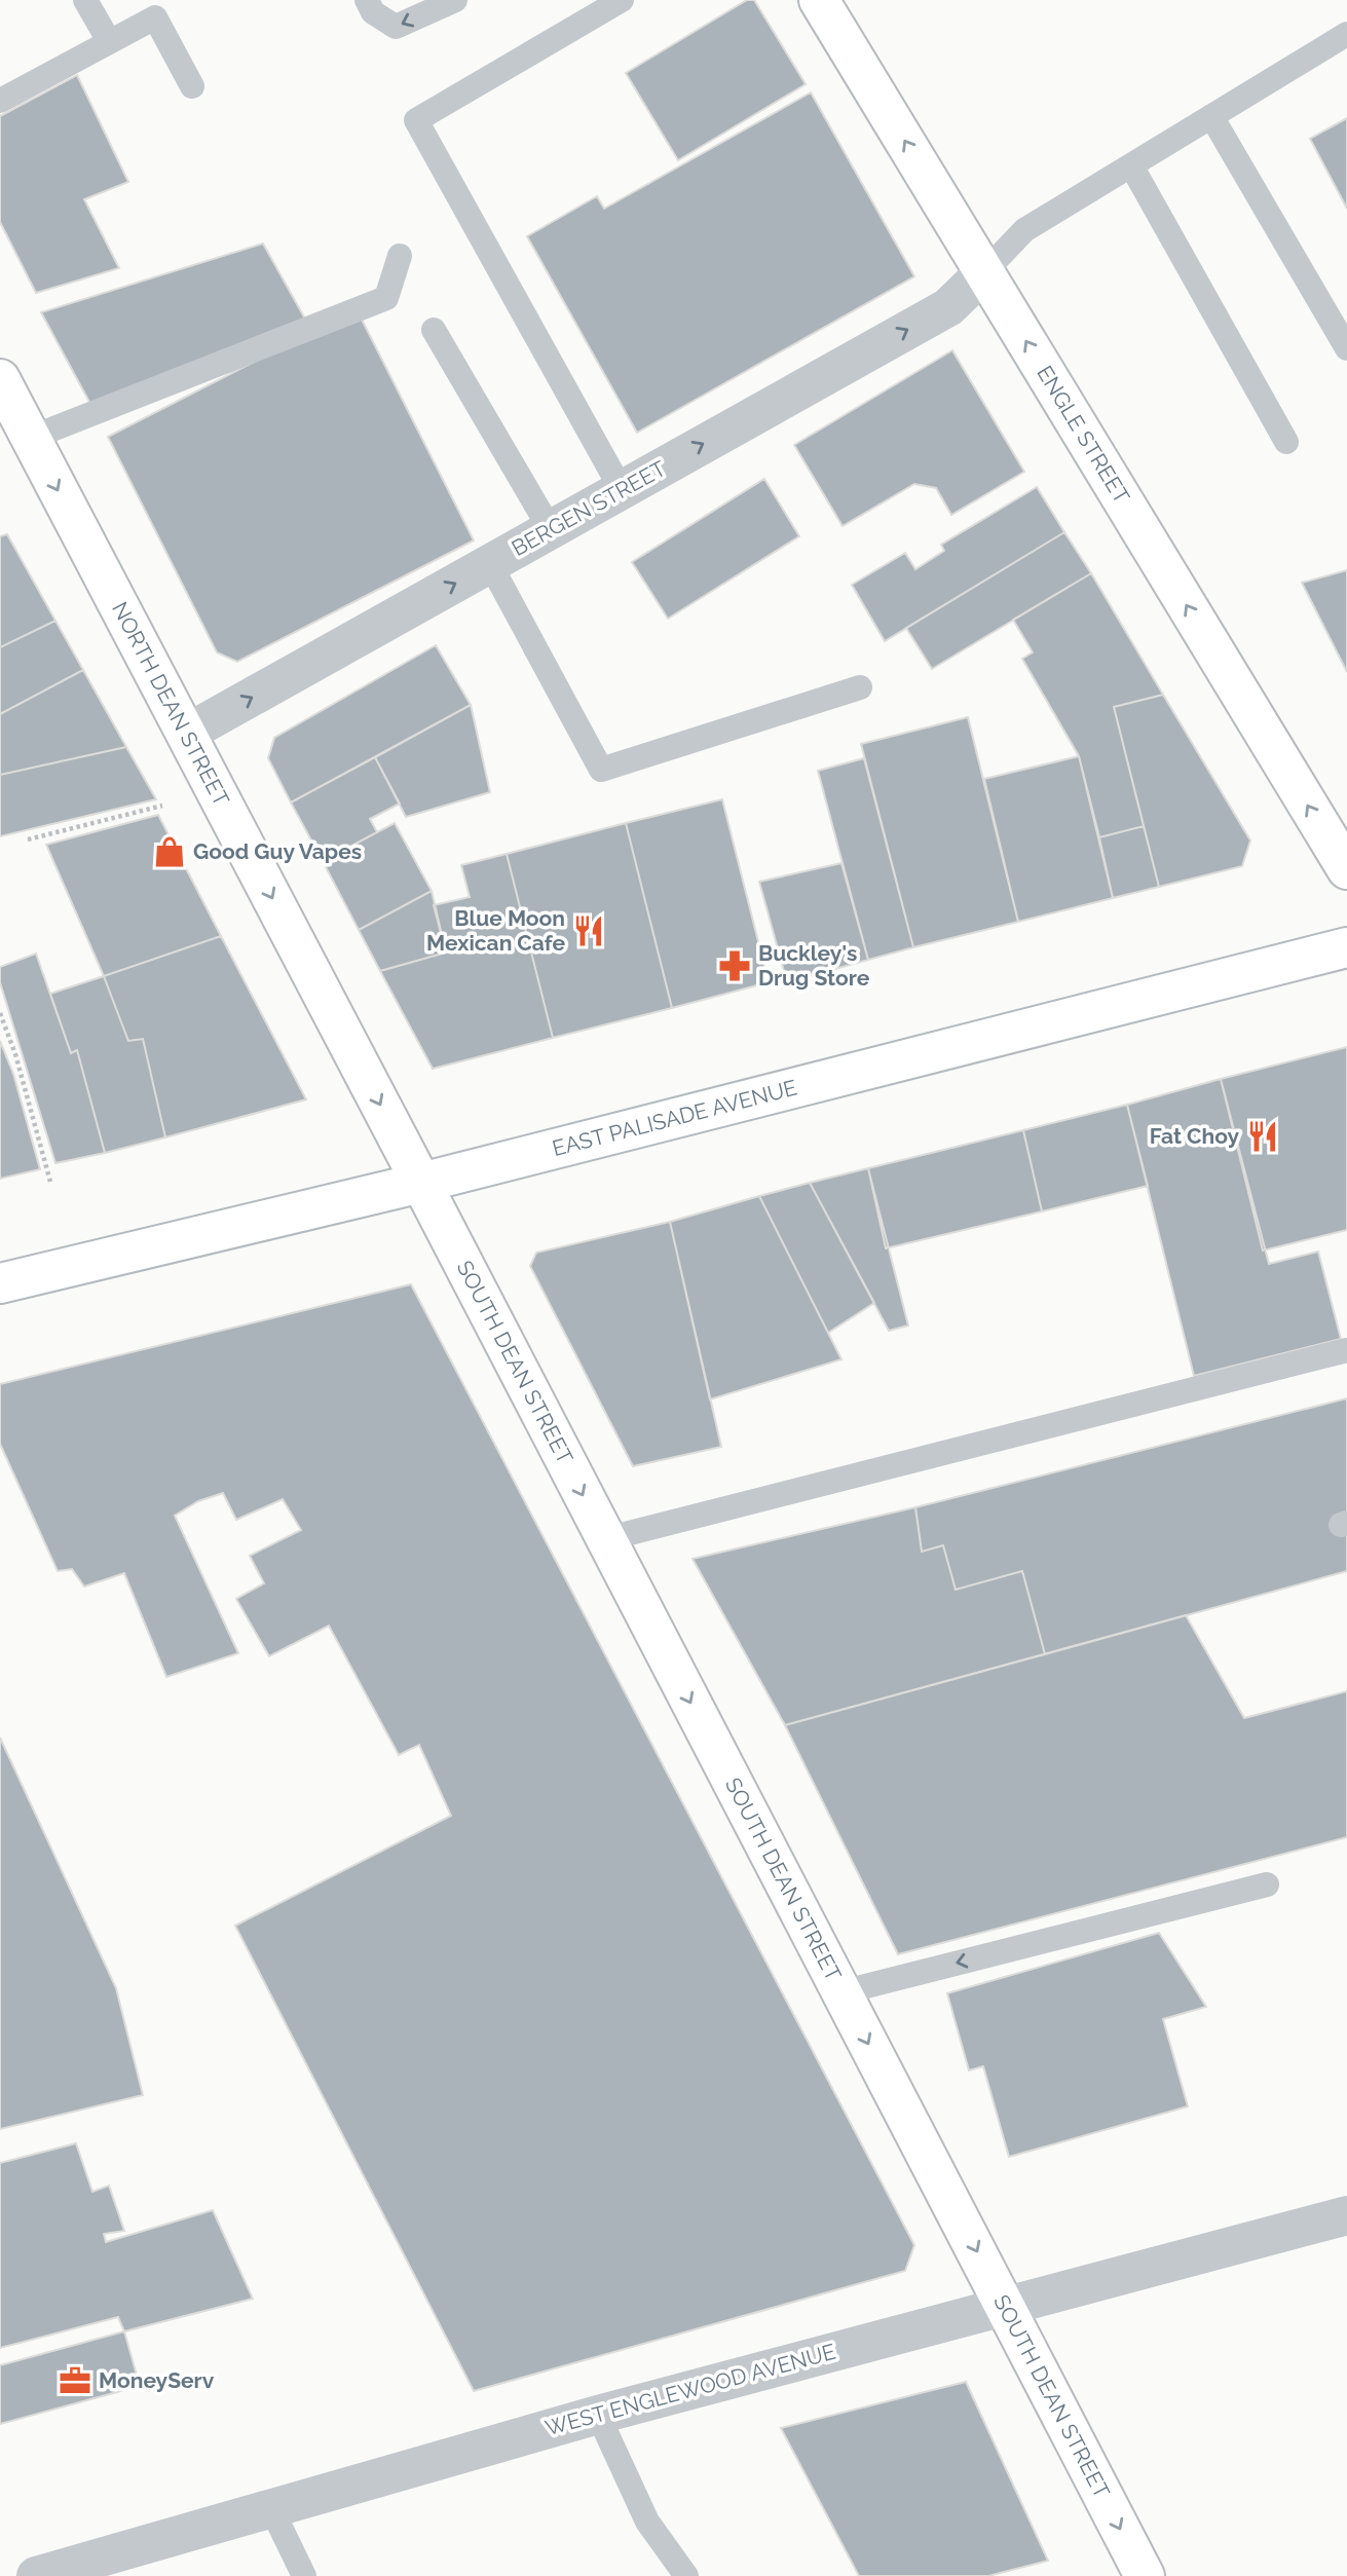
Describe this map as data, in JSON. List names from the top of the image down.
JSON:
{
  "streets": {
    "main road": [
      "ENGLE STREET",
      "NORTH DEAN STREET",
      "EAST PALISADE AVENUE",
      "SOUTH DEAN STREET"
    ],
    "street": ["BERGEN STREET", "WEST ENGLEWOOD AVENUE"]
  },
  "crossings": [
    ["ENGLE STREET", "BERGEN STREET"],
    ["BERGEN STREET", "NORTH DEAN STREET"],
    ["NORTH DEAN STREET", "EAST PALISADE AVENUE"],
    ["NORTH DEAN STREET", "SOUTH DEAN STREET"],
    ["EAST PALISADE AVENUE", "SOUTH DEAN STREET"],
    ["SOUTH DEAN STREET", "WEST ENGLEWOOD AVENUE"]
  ],
  "one_way": [
    "ENGLE STREET",
    "BERGEN STREET",
    "NORTH DEAN STREET",
    "SOUTH DEAN STREET"
  ],
  "places": {
    "shop": ["Good Guy Vapes"],
    "restaurant": ["Blue Moon Mexican Cafe", "Fat Choy"],
    "pharmacy": ["Buckley's Drug Store"],
    "office": ["MoneyServ"]
  }
}
